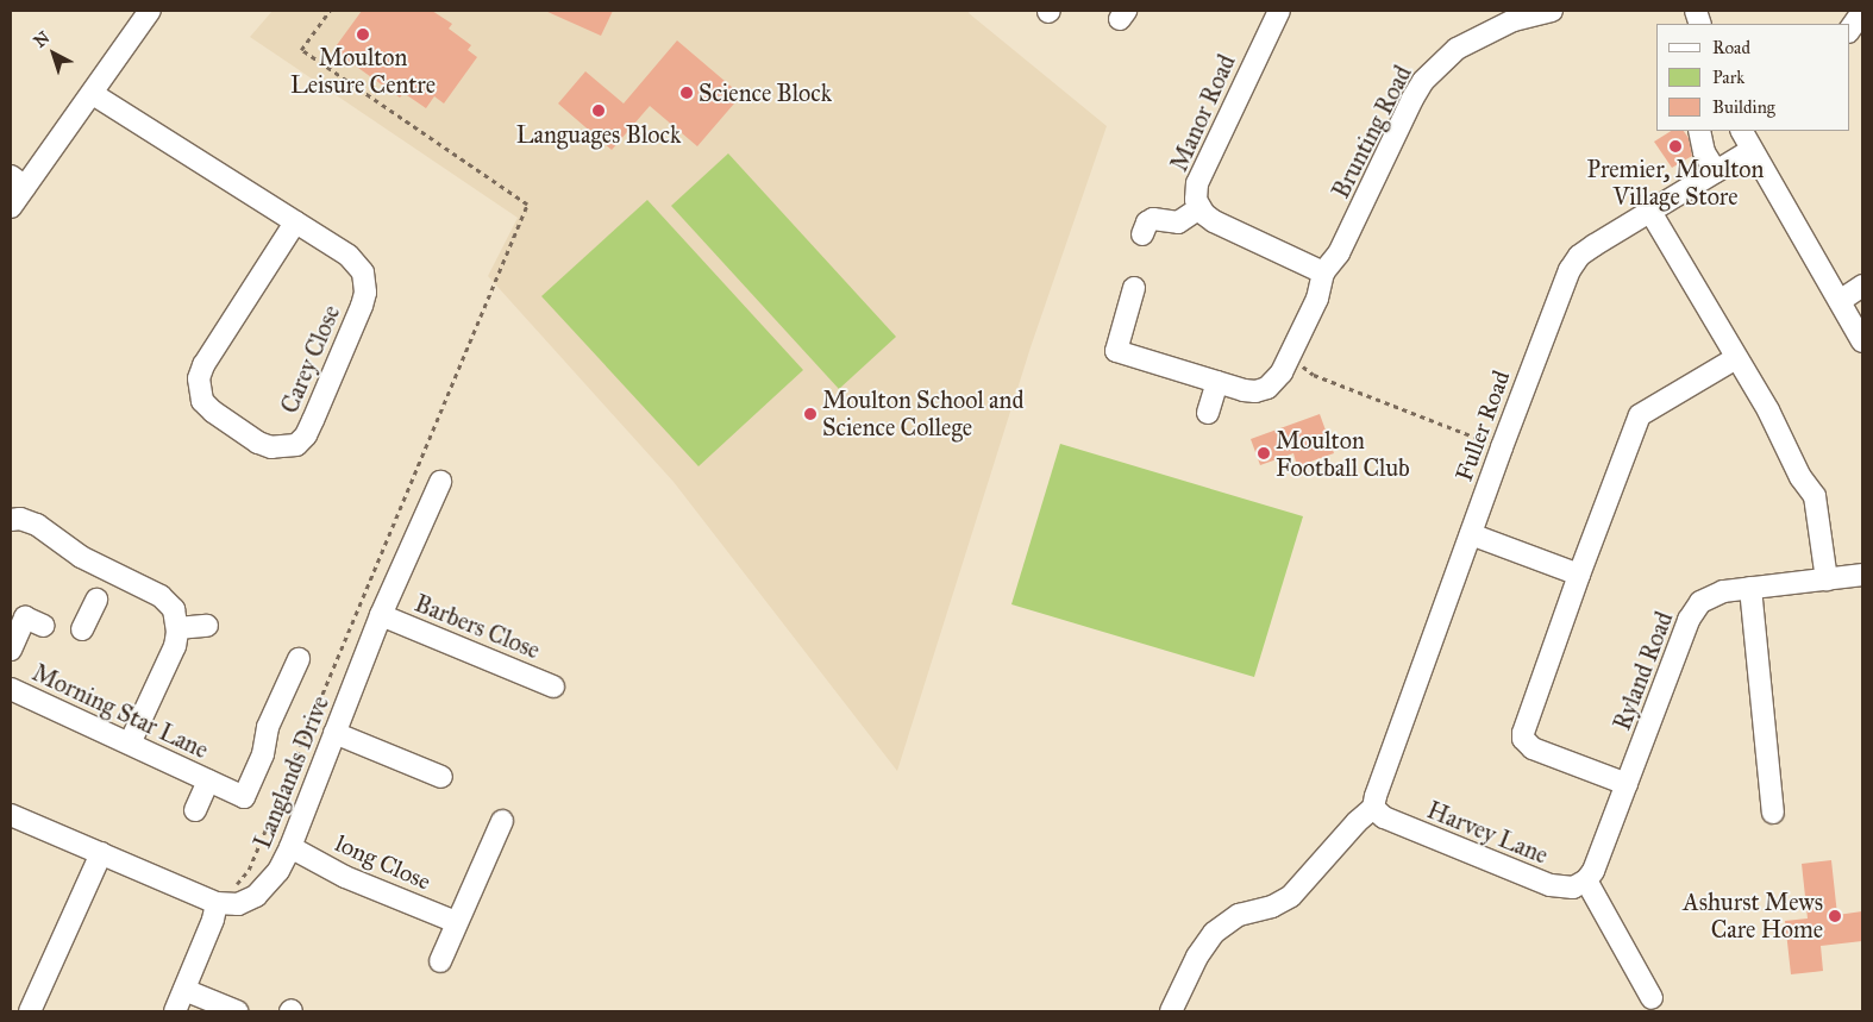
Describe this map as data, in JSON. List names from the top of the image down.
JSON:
{
  "streets": {
    "street": [
      "Manor Road",
      "Brunting Road",
      "Carey Close",
      "Fuller Road",
      "Barbers Close",
      "Ryland Road",
      "Morning Star Lane",
      "Langlands Drive",
      "Harvey Lane",
      "long Close"
    ]
  },
  "crossings": [
    ["Manor Road", "Brunting Road"],
    ["Fuller Road", "Harvey Lane"],
    ["Barbers Close", "Langlands Drive"],
    ["Ryland Road", "Harvey Lane"],
    ["Langlands Drive", "long Close"]
  ],
  "places": [
    "Moulton Leisure Centre",
    "Science Block",
    "Languages Block",
    "Premier, Moulton Village Store",
    "Moulton School and Science College",
    "Moulton Football Club",
    "Ashurst Mews Care Home"
  ],
  "legend": ["Road", "Park", "Building"],
  "north": "top left"
}
